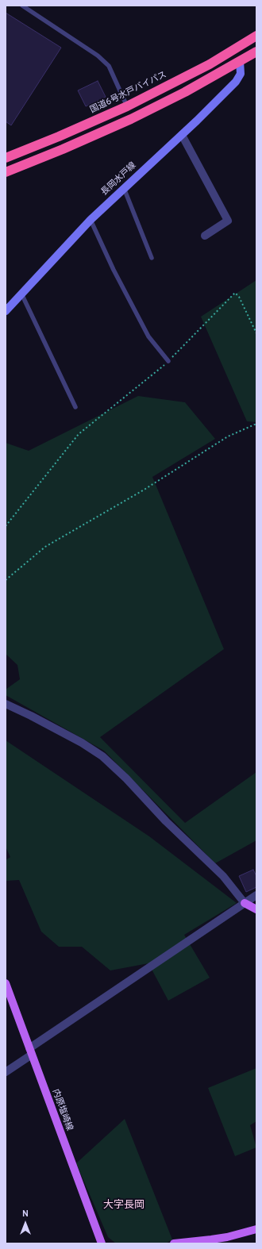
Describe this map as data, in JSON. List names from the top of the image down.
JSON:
{
  "streets": {
    "highway": ["国道6号水戸バイパス"],
    "main road": ["長岡水戸線", "内原塩崎線"]
  },
  "districts": ["大字長岡"],
  "north": "top"
}
